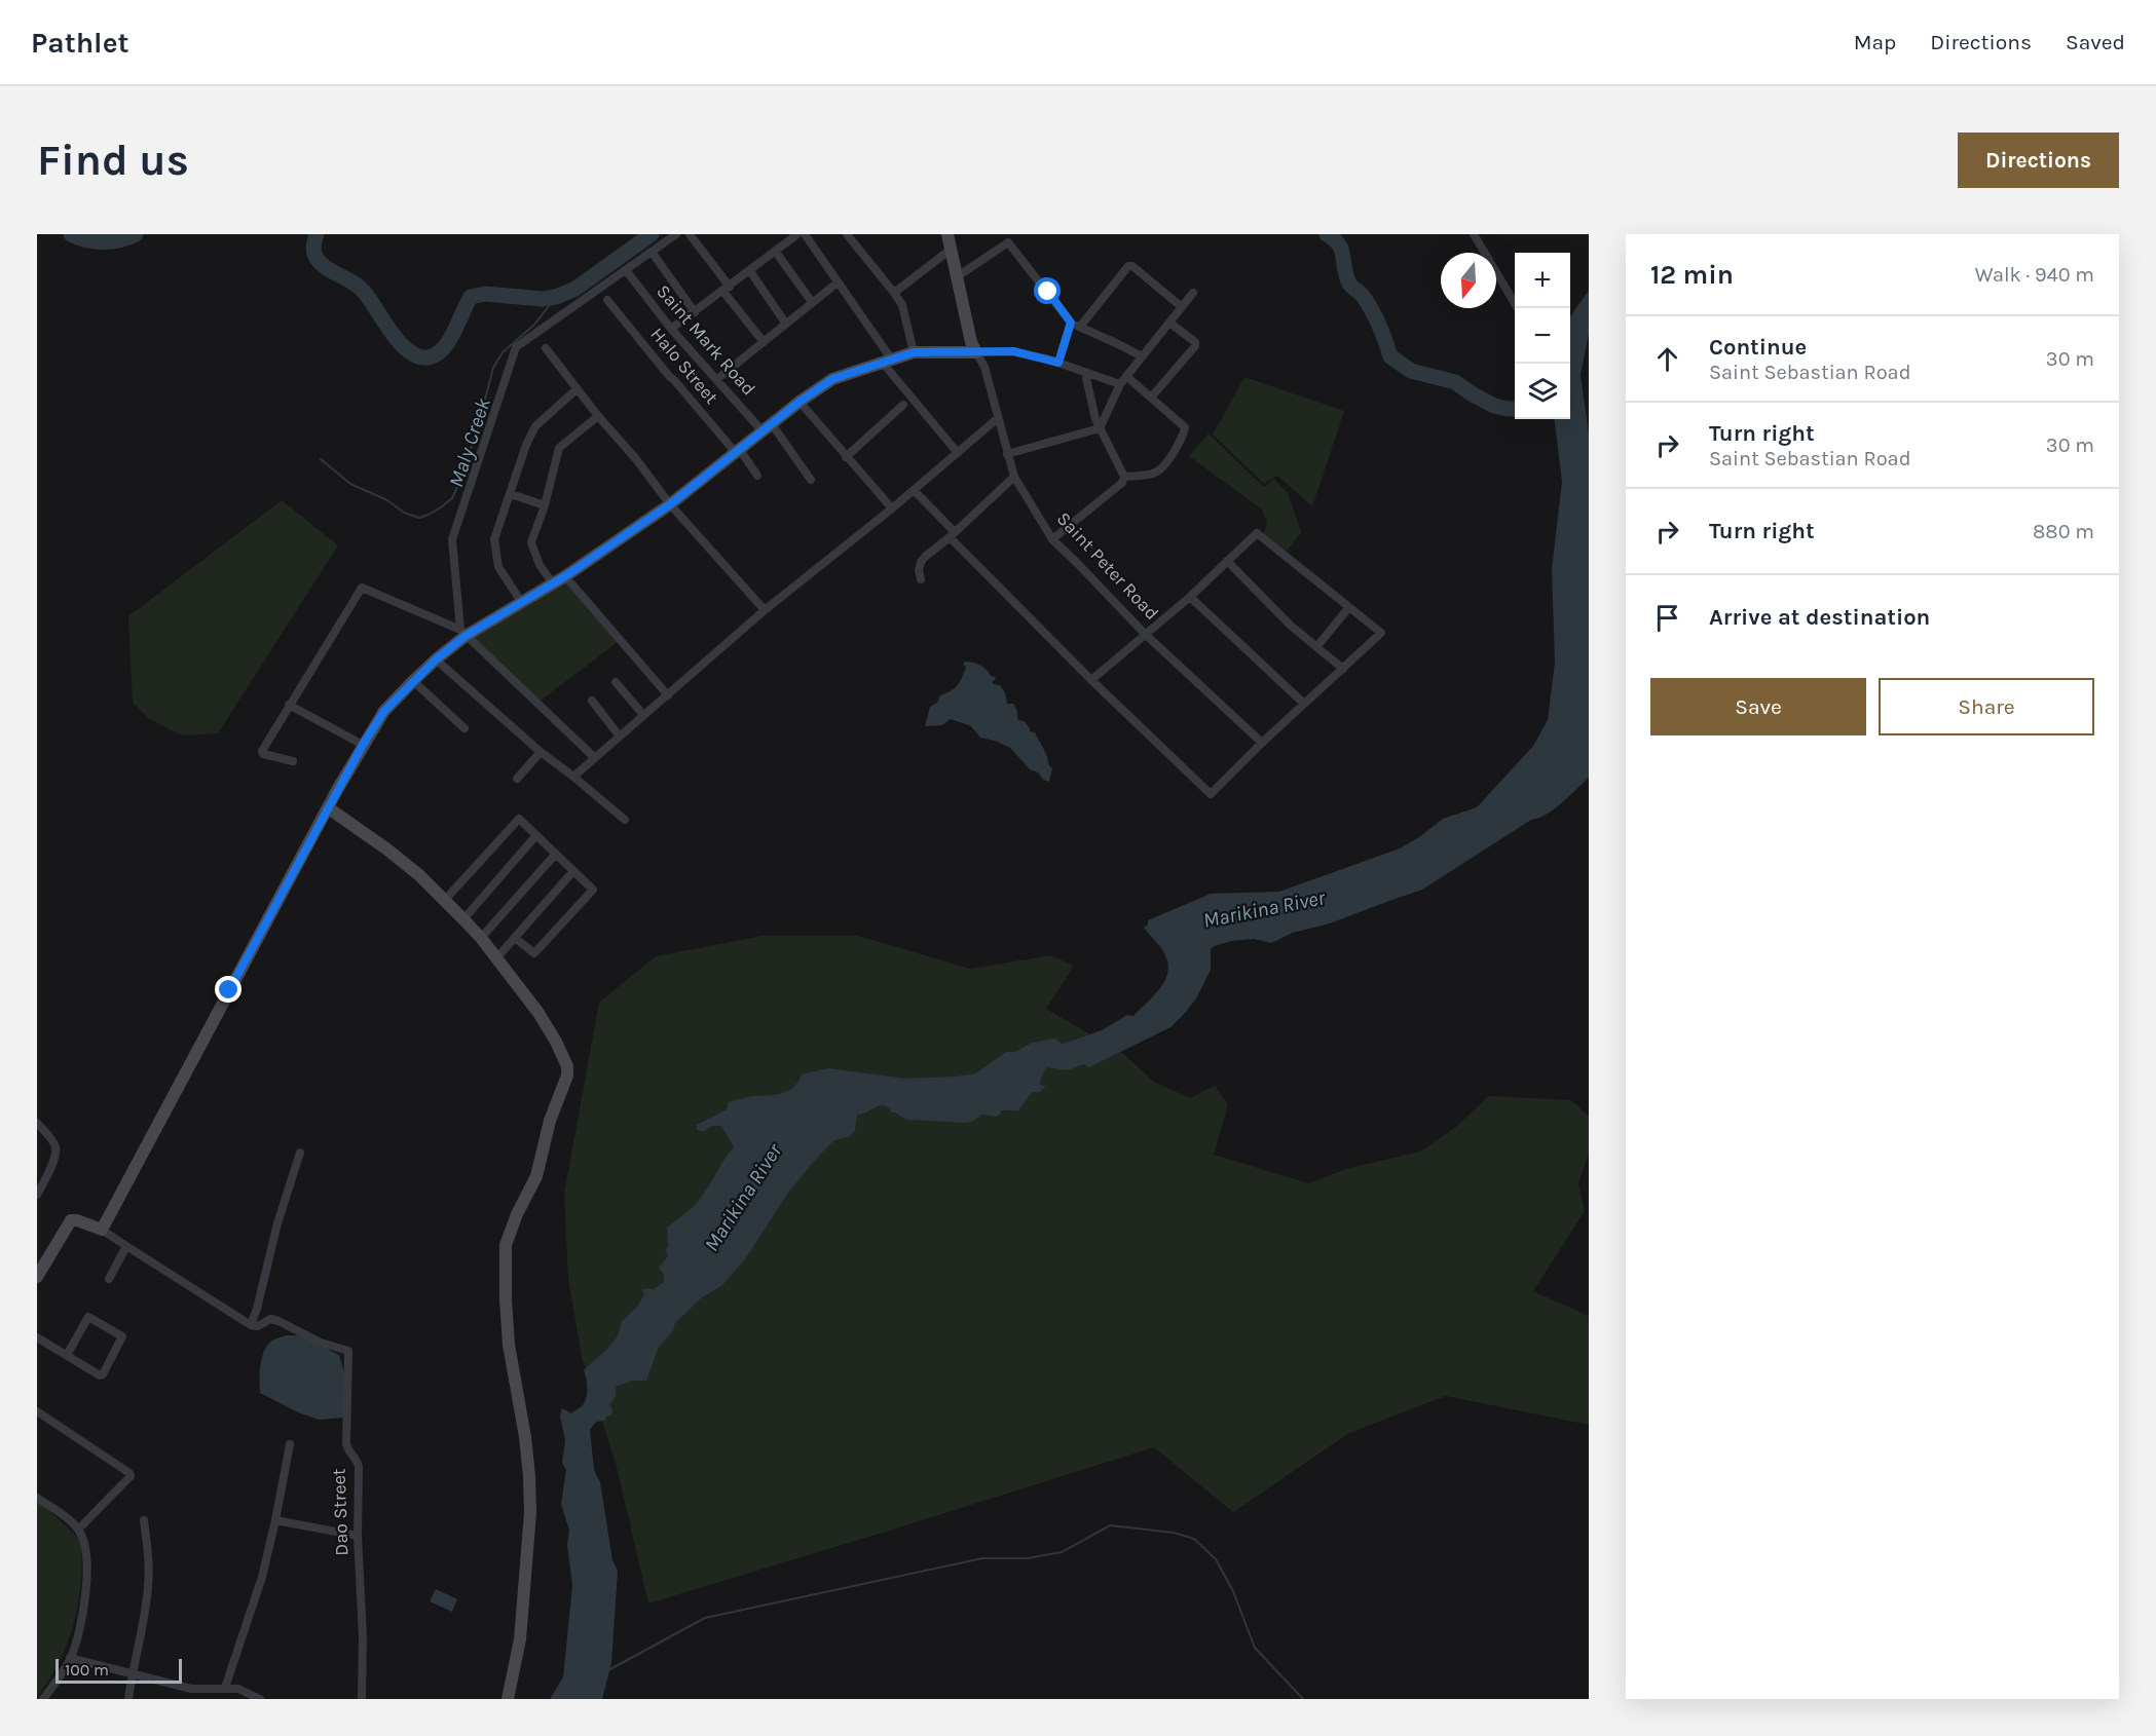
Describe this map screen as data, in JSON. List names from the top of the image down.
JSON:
{
  "streets": {
    "street": [
      "Saint Mark Road",
      "Halo Street",
      "Saint Peter Road",
      "Dao Street"
    ]
  },
  "water": ["Maly Creek", "Marikina River"],
  "scale_bar": "100 m",
  "north": "bottom",
  "page": {
    "header": "Pathlet",
    "nav": ["Map", "Directions", "Saved"],
    "buttons": [
      "Directions",
      ["Save", "Share"]
    ],
    "title": "Find us",
    "heading": ["12 min", "Walk · 940 m"],
    "map_buttons": ["+", "−"],
    "list": [
      ["Continue", "Saint Sebastian Road", "30 m"],
      ["Turn right", "Saint Sebastian Road", "30 m"],
      ["Turn right", "880 m"],
      "Arrive at destination"
    ],
    "scale": "100 m"
  }
}
